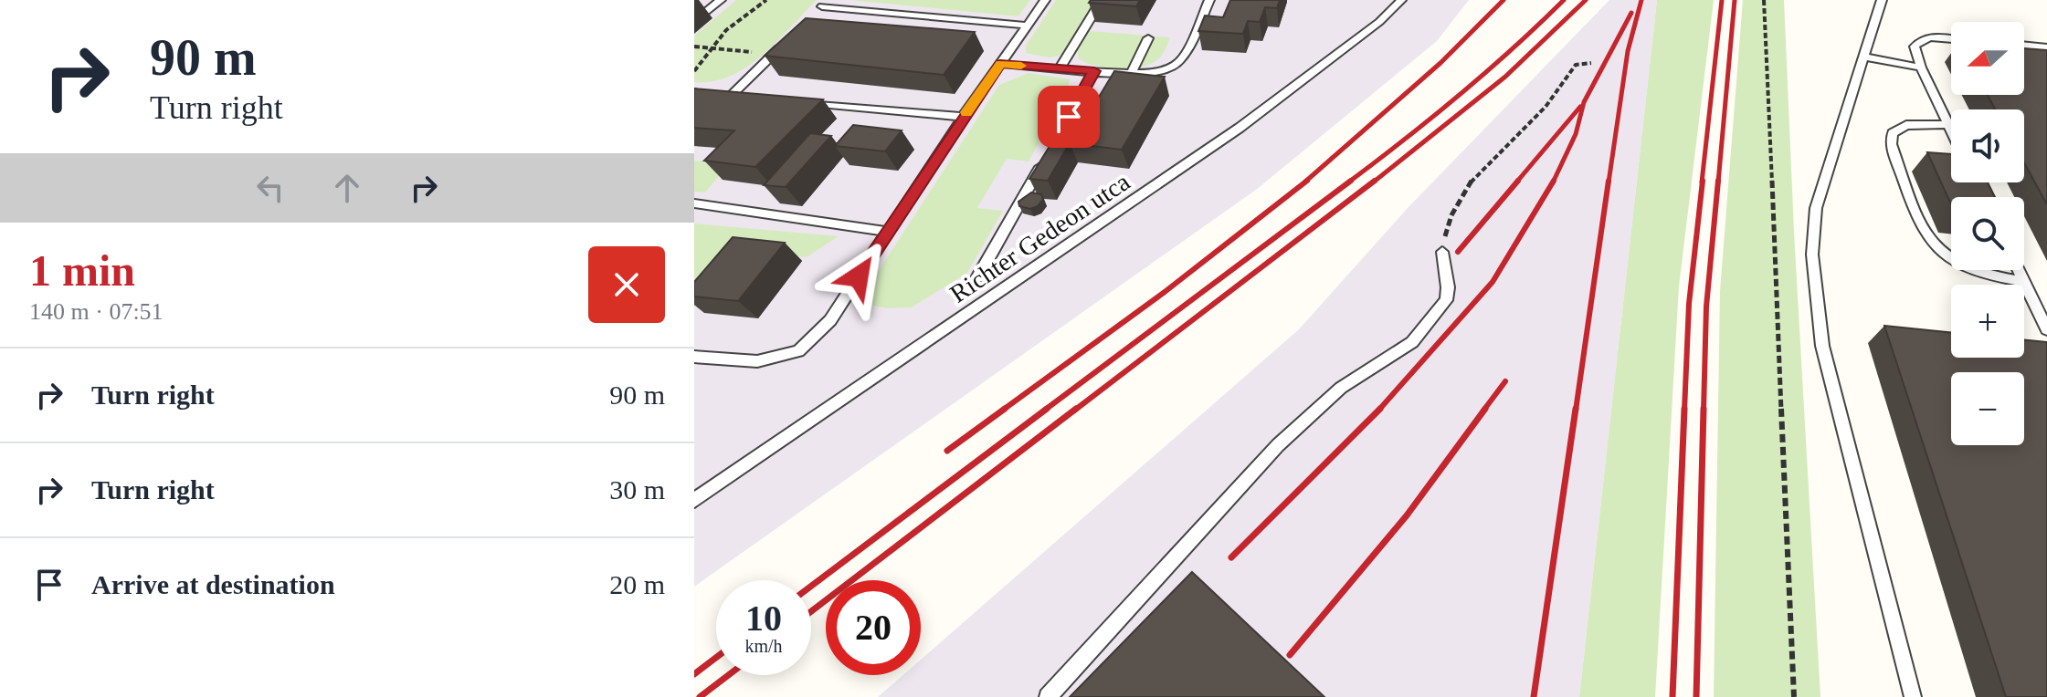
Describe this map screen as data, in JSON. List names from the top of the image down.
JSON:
{
  "streets": {
    "lane": ["Richter Gedeon utca"]
  },
  "north": "left",
  "page": {
    "turn": ["90 m", "Turn right"],
    "map_buttons": ["+", "−"],
    "heading": ["1 min", "140 m · 07:51"],
    "list": [
      {
        "name": "Turn right",
        "value": "90 m"
      },
      {
        "name": "Turn right",
        "value": "30 m"
      },
      {
        "name": "Arrive at destination",
        "value": "20 m"
      }
    ],
    "speed": "10 km/h",
    "limit": "20"
  }
}
